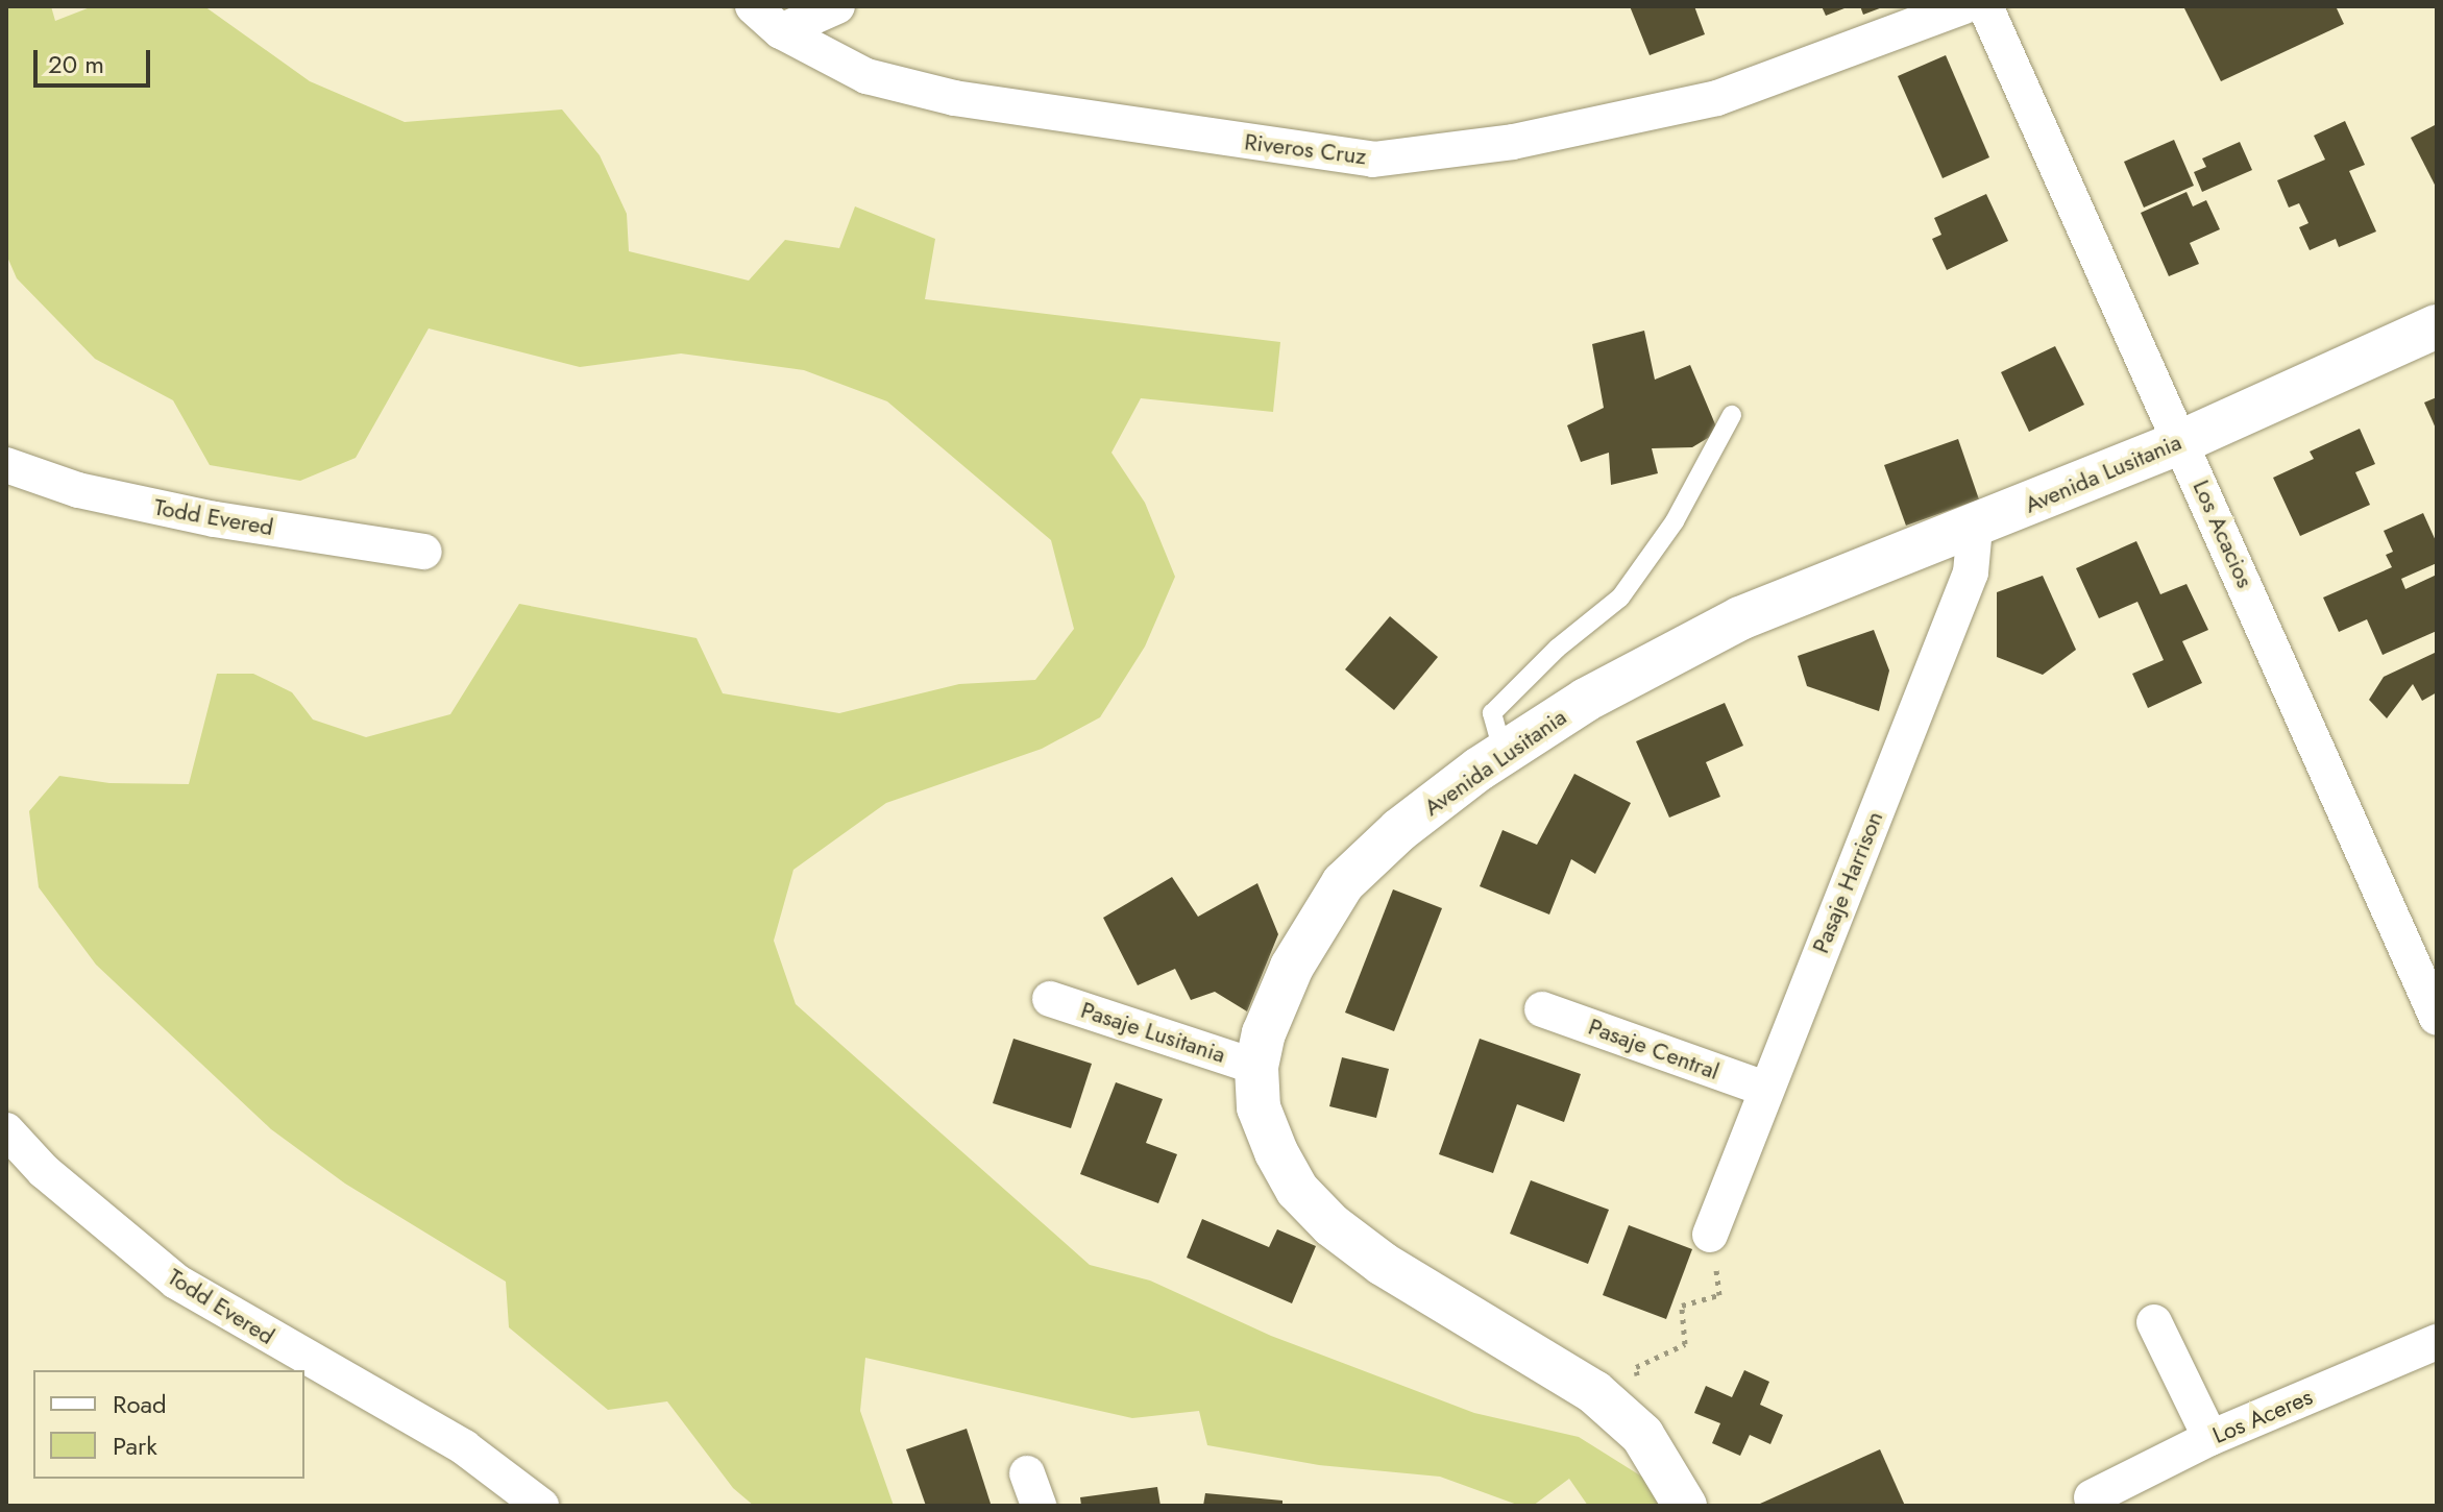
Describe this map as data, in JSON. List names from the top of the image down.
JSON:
{
  "streets": {
    "street": [
      "Riveros Cruz",
      "Avenida Lusitania",
      "Todd Evered",
      "Los Acacios",
      "Pasaje Harrison",
      "Pasaje Lusitania",
      "Pasaje Central",
      "Los Aceres"
    ]
  },
  "crossings": [
    ["Avenida Lusitania", "Los Acacios"],
    ["Avenida Lusitania", "Pasaje Harrison"],
    ["Avenida Lusitania", "Pasaje Lusitania"],
    ["Pasaje Harrison", "Pasaje Central"]
  ],
  "legend": ["Road", "Park"],
  "scale_bar": "20 m"
}
